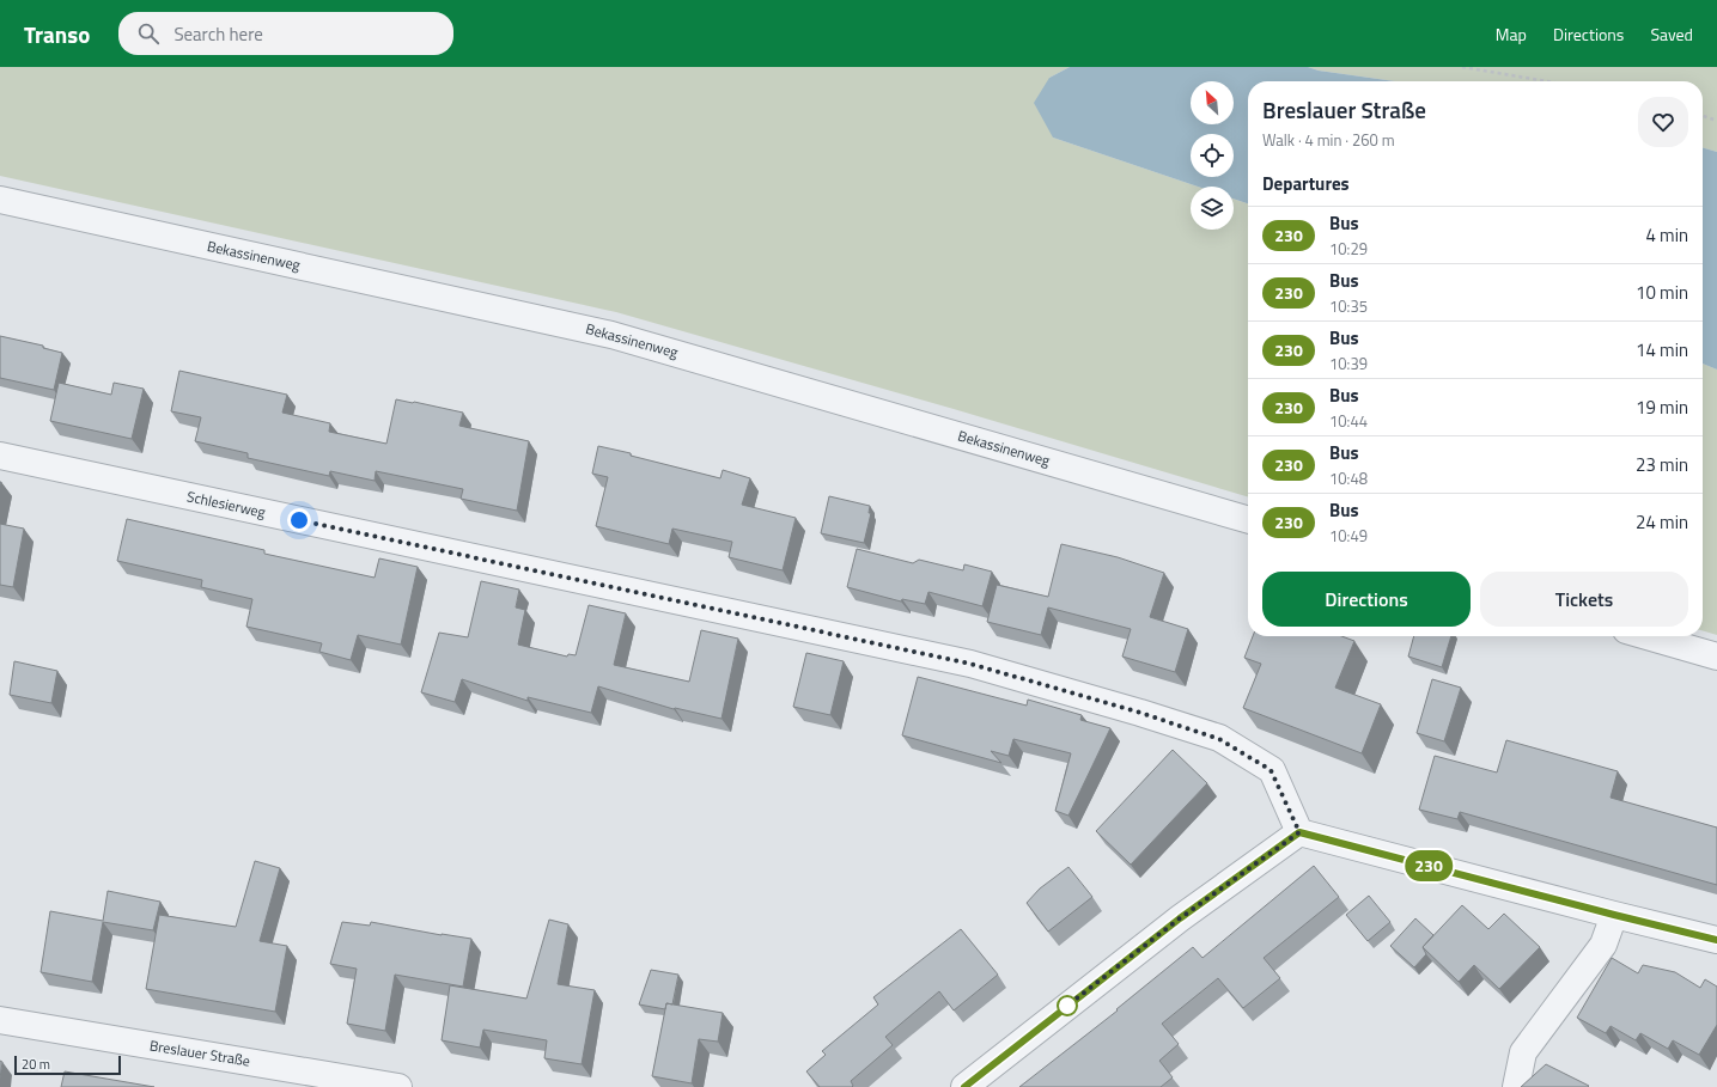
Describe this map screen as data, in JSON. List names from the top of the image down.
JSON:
{
  "streets": {
    "street": ["Bekassinenweg", "Schlesierweg", "Breslauer Straße"]
  },
  "lines": ["bus line 230"],
  "scale_bar": "20 m",
  "north": "top left",
  "page": {
    "header": "Transo",
    "search": "Search here",
    "nav": ["Map", "Directions", "Saved"],
    "on_map": "230",
    "heading": [
      ["Breslauer Straße", "Walk · 4 min · 260 m"],
      "Departures"
    ],
    "list": [
      {
        "mark": "230",
        "name": "Bus",
        "note": "10:29",
        "value": "4 min"
      },
      {
        "mark": "230",
        "name": "Bus",
        "note": "10:35",
        "value": "10 min"
      },
      {
        "mark": "230",
        "name": "Bus",
        "note": "10:39",
        "value": "14 min"
      },
      {
        "mark": "230",
        "name": "Bus",
        "note": "10:44",
        "value": "19 min"
      },
      {
        "mark": "230",
        "name": "Bus",
        "note": "10:48",
        "value": "23 min"
      },
      {
        "mark": "230",
        "name": "Bus",
        "note": "10:49",
        "value": "24 min"
      }
    ],
    "buttons": ["Directions", "Tickets"],
    "scale": "20 m"
  }
}
